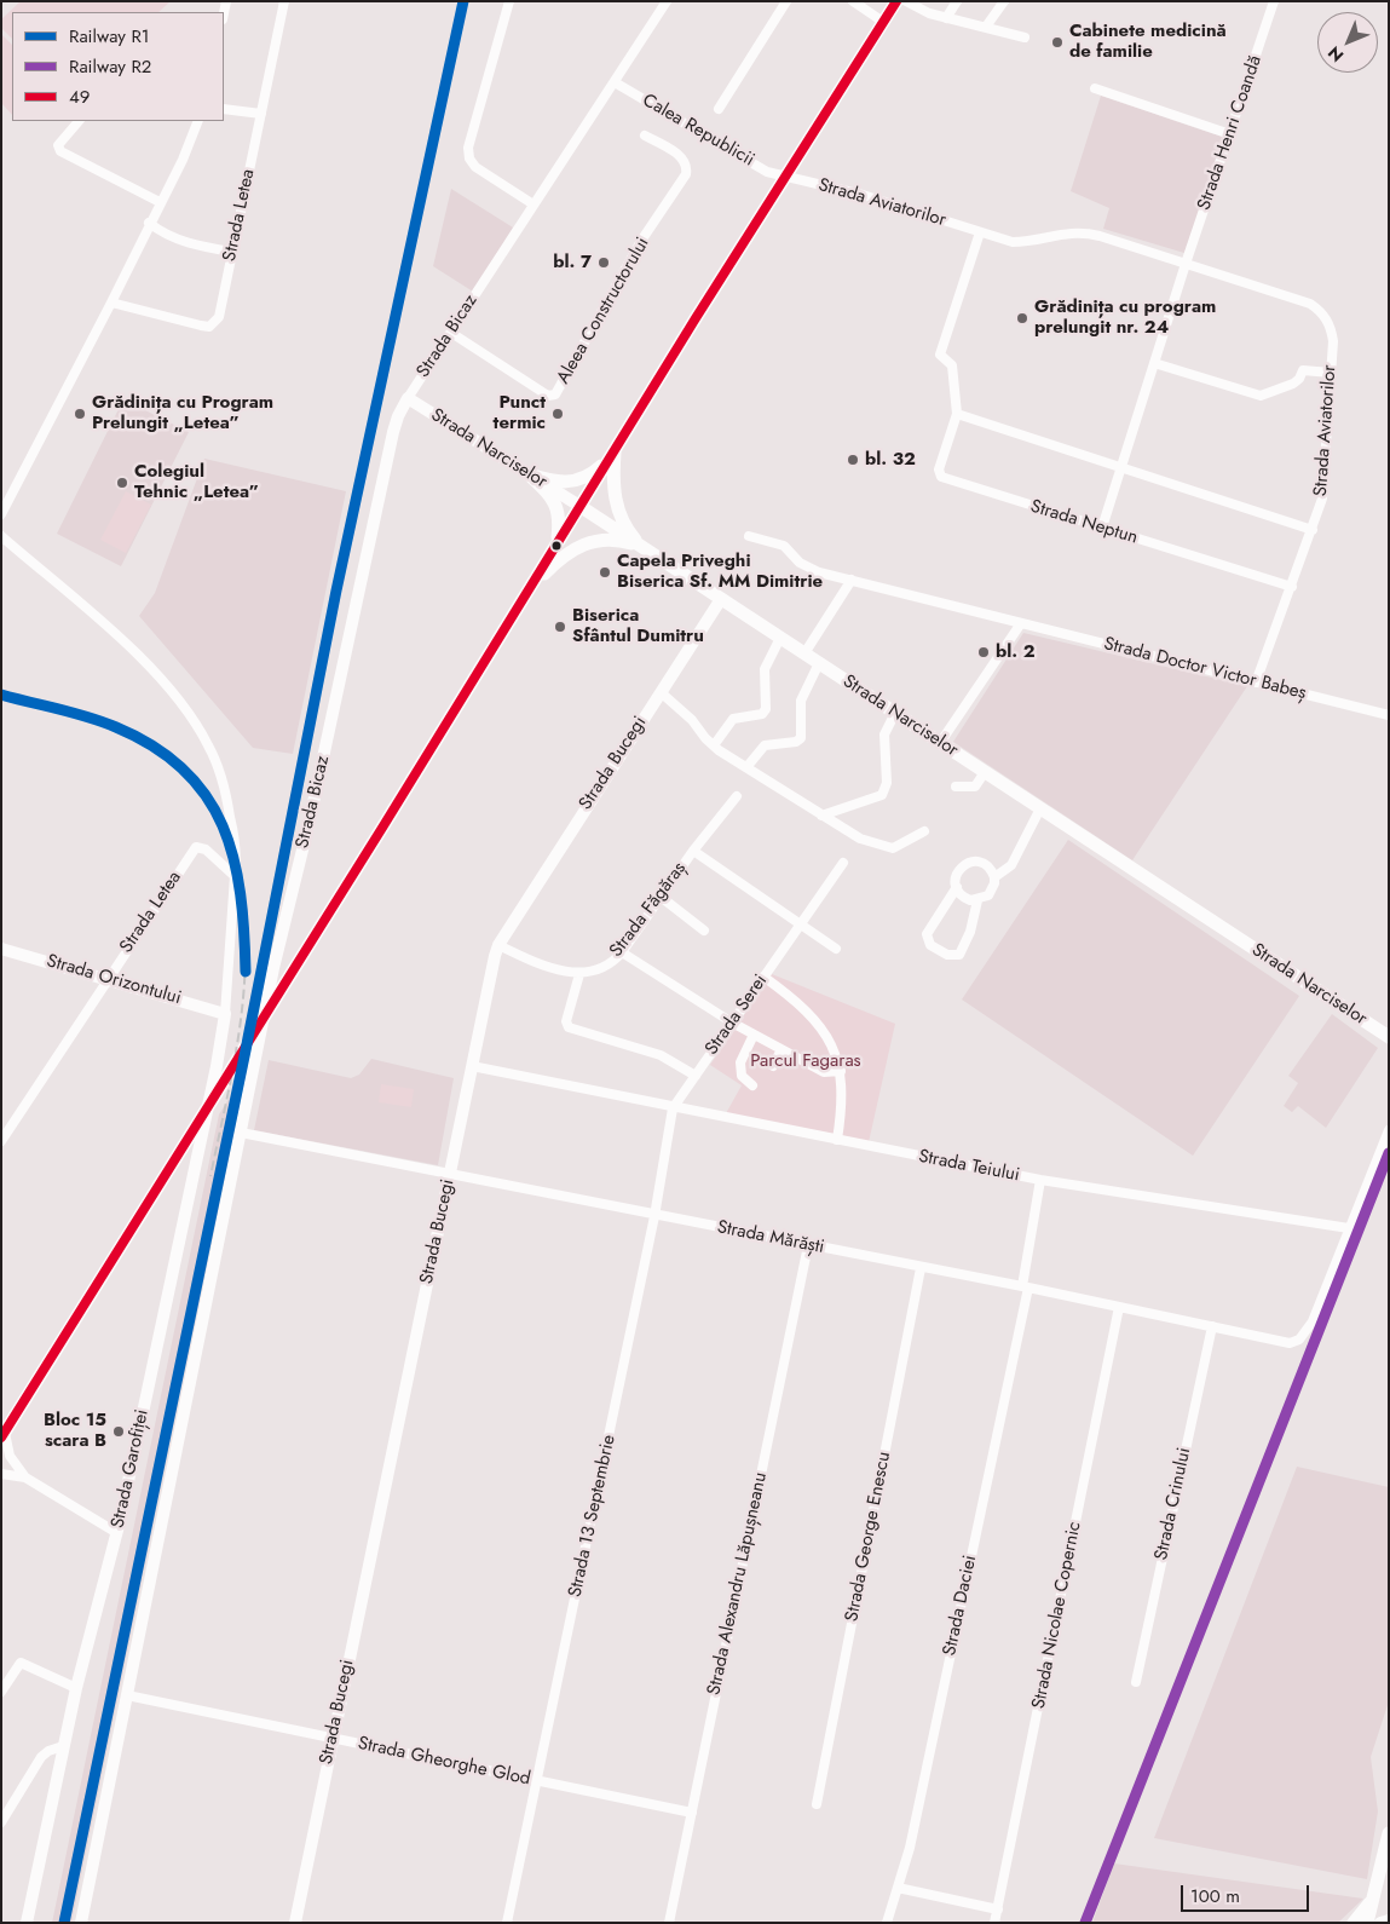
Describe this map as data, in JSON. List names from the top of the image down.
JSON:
{
  "streets": {
    "main road": ["Strada Narciselor"],
    "street": [
      "Calea Republicii",
      "Strada Henri Coandă",
      "Strada Aviatorilor",
      "Strada Letea",
      "Aleea Constructorului",
      "Strada Bicaz",
      "Strada Neptun",
      "Strada Doctor Victor Babeș",
      "Strada Bucegi",
      "Strada Făgăraș",
      "Strada Orizontului",
      "Strada Serei",
      "Strada Teiului",
      "Strada Mărăști",
      "Strada Garofiței",
      "Strada Crinului",
      "Strada 13 Septembrie",
      "Strada George Enescu",
      "Strada Alexandru Lăpușneanu",
      "Strada Daciei",
      "Strada Nicolae Copernic",
      "Strada Gheorghe Glod"
    ]
  },
  "crossings": [
    ["Calea Republicii", "Strada Aviatorilor"],
    ["Calea Republicii", "Strada Bicaz"],
    ["Strada Henri Coandă", "Strada Aviatorilor"],
    ["Strada Letea", "Strada Orizontului"],
    ["Aleea Constructorului", "Strada Bicaz"],
    ["Strada Bicaz", "Strada Narciselor"],
    ["Strada Bicaz", "Strada Mărăști"],
    ["Strada Bicaz", "Strada Gheorghe Glod"],
    ["Strada Narciselor", "Strada Bucegi"],
    ["Strada Bucegi", "Strada Teiului"],
    ["Strada Bucegi", "Strada Mărăști"],
    ["Strada Bucegi", "Strada Gheorghe Glod"],
    ["Strada Făgăraș", "Strada Serei"],
    ["Strada Orizontului", "Strada Garofiței"],
    ["Strada Serei", "Strada Teiului"],
    ["Strada Serei", "Strada 13 Septembrie"],
    ["Strada Teiului", "Strada Mărăști"],
    ["Strada Teiului", "Strada 13 Septembrie"],
    ["Strada Teiului", "Strada Daciei"],
    ["Strada Mărăști", "Strada Crinului"],
    ["Strada Mărăști", "Strada 13 Septembrie"],
    ["Strada Mărăști", "Strada George Enescu"],
    ["Strada Mărăști", "Strada Alexandru Lăpușneanu"],
    ["Strada Mărăști", "Strada Daciei"],
    ["Strada Mărăști", "Strada Nicolae Copernic"],
    ["Strada 13 Septembrie", "Strada Gheorghe Glod"],
    ["Strada Alexandru Lăpușneanu", "Strada Gheorghe Glod"]
  ],
  "parks": ["Parcul Fagaras"],
  "places": [
    "Cabinete medicină de familie",
    "bl. 7",
    "Grădinița cu program prelungit nr. 24",
    "Grădinița cu Program Prelungit „Letea”",
    "Punct termic",
    "bl. 32",
    "Colegiul Tehnic „Letea”",
    "Capela Priveghi Biserica Sf. MM Dimitrie",
    "Biserica Sfântul Dumitru",
    "bl. 2",
    "Bloc 15 scara B"
  ],
  "lines": ["rail line R1", "transit line 49", "rail line R2"],
  "legend": ["Railway R1", "Railway R2", "49"],
  "scale_bar": "100 m",
  "north": "bottom left"
}
